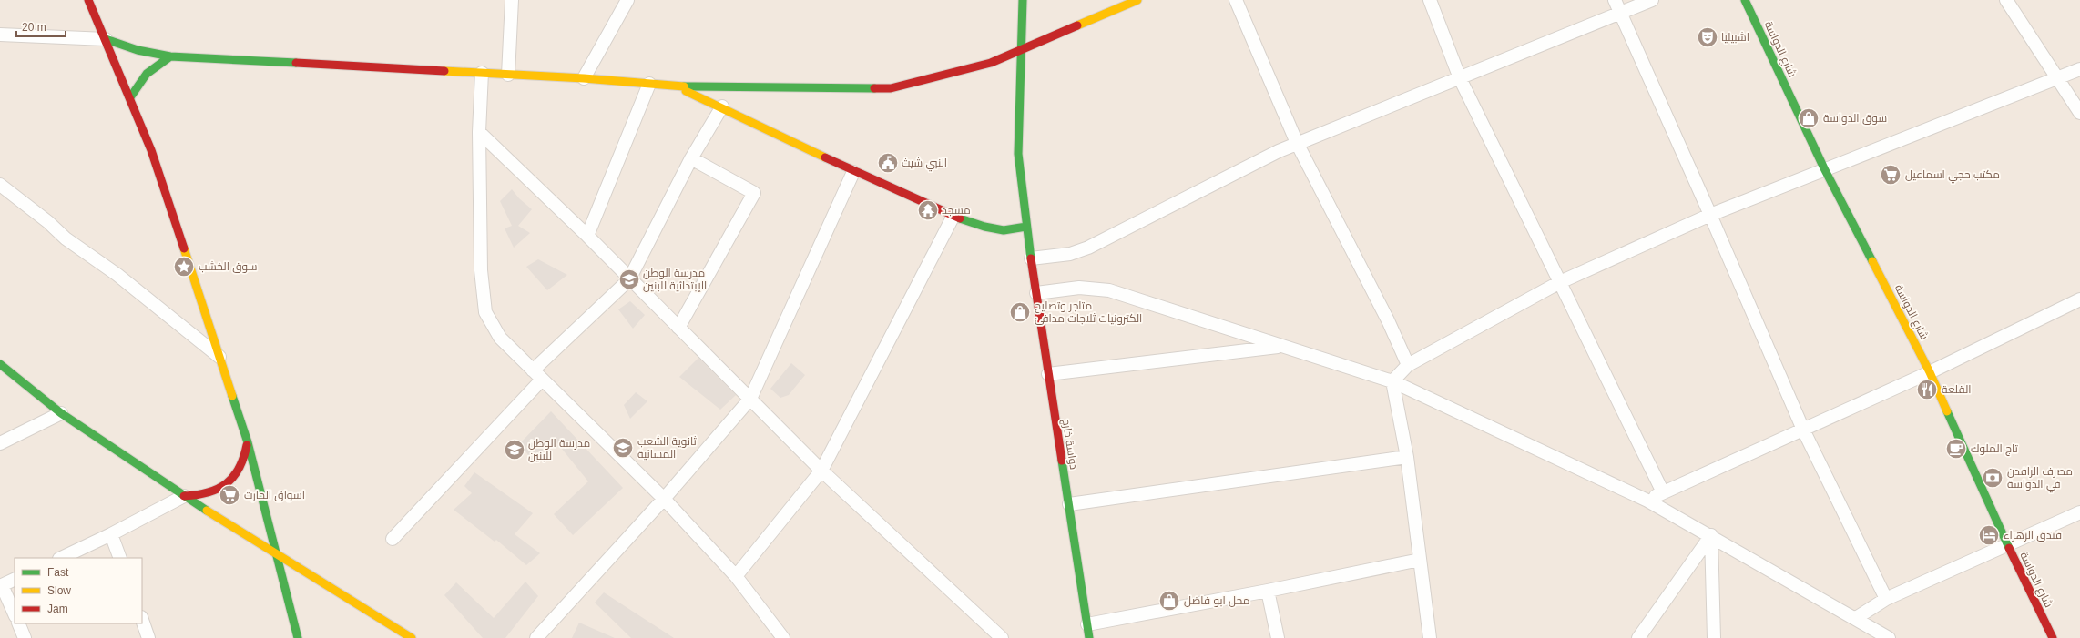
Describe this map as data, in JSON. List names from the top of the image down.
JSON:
{
  "streets": {
    "street": ["شارع الدواسة", "دواسة خارج"]
  },
  "places": {
    "theatre": ["اشبيليا"],
    "shop": ["سوق الدواسة", "متاجر وتصليح الكترونيات ثلاجات مدافئ", "محل ابو فاضل"],
    "public building": ["النبي شيث"],
    "supermarket": ["مكتب حجي اسماعيل", "اسواق الحارث"],
    "temple": ["مسجد"],
    "place": ["سوق الخشب"],
    "school or university": ["مدرسة الوطن الإبتدائية للبنين", "ثانوية الشعب المسائية", "مدرسة الوطن للبنين"],
    "restaurant": ["القلعة"],
    "cafe": ["تاج الملوك"],
    "bank": ["مصرف الرافدن في الدواسة"],
    "hotel": ["فندق الزهراء"]
  },
  "legend": ["Fast", "Slow", "Jam"],
  "scale_bar": "20 m"
}
